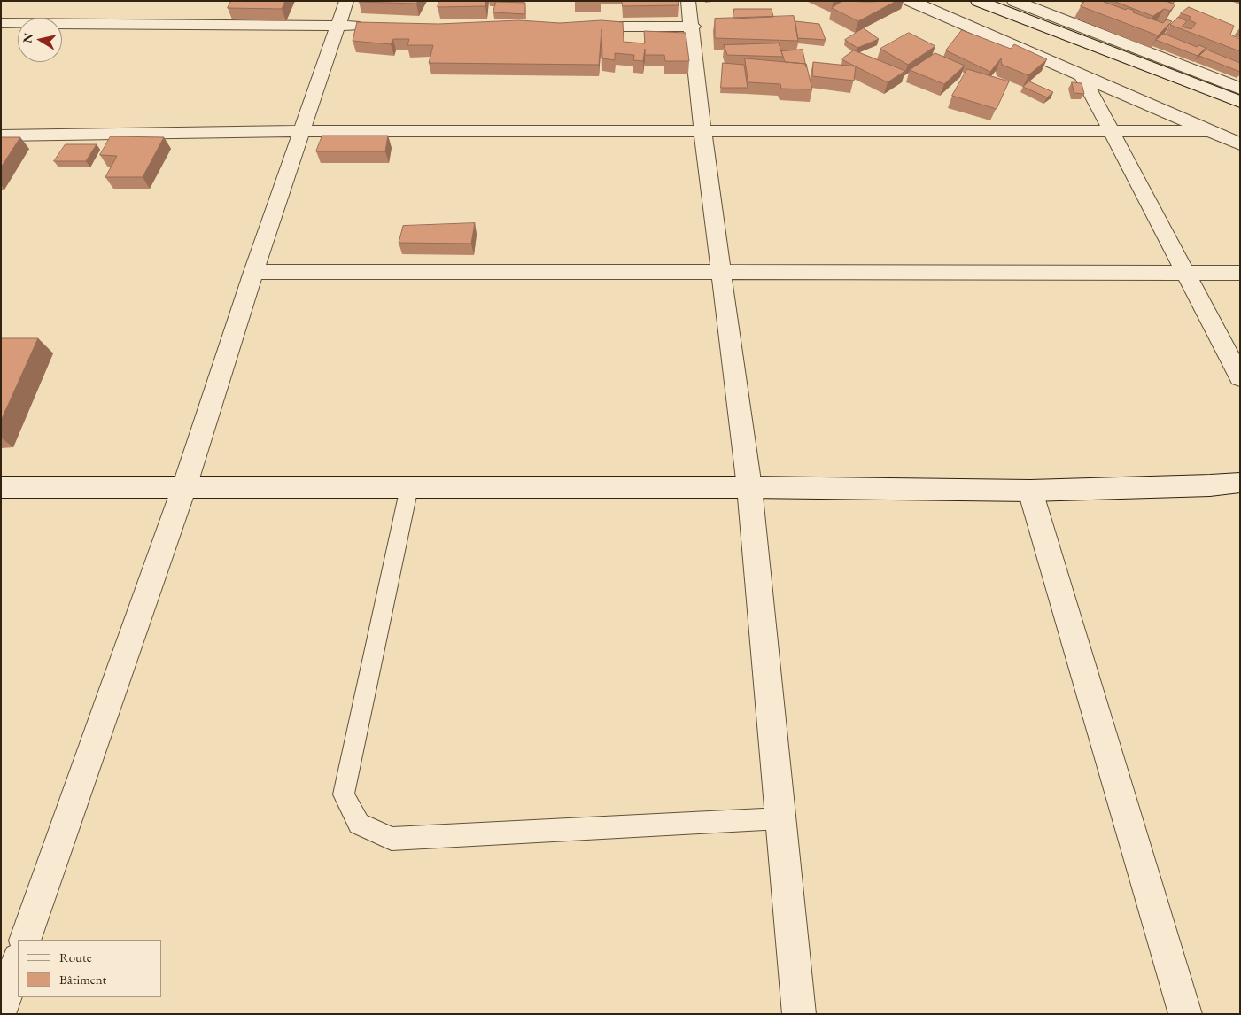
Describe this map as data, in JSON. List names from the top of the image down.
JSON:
{
  "legend": ["Route", "Bâtiment"],
  "north": "left"
}
